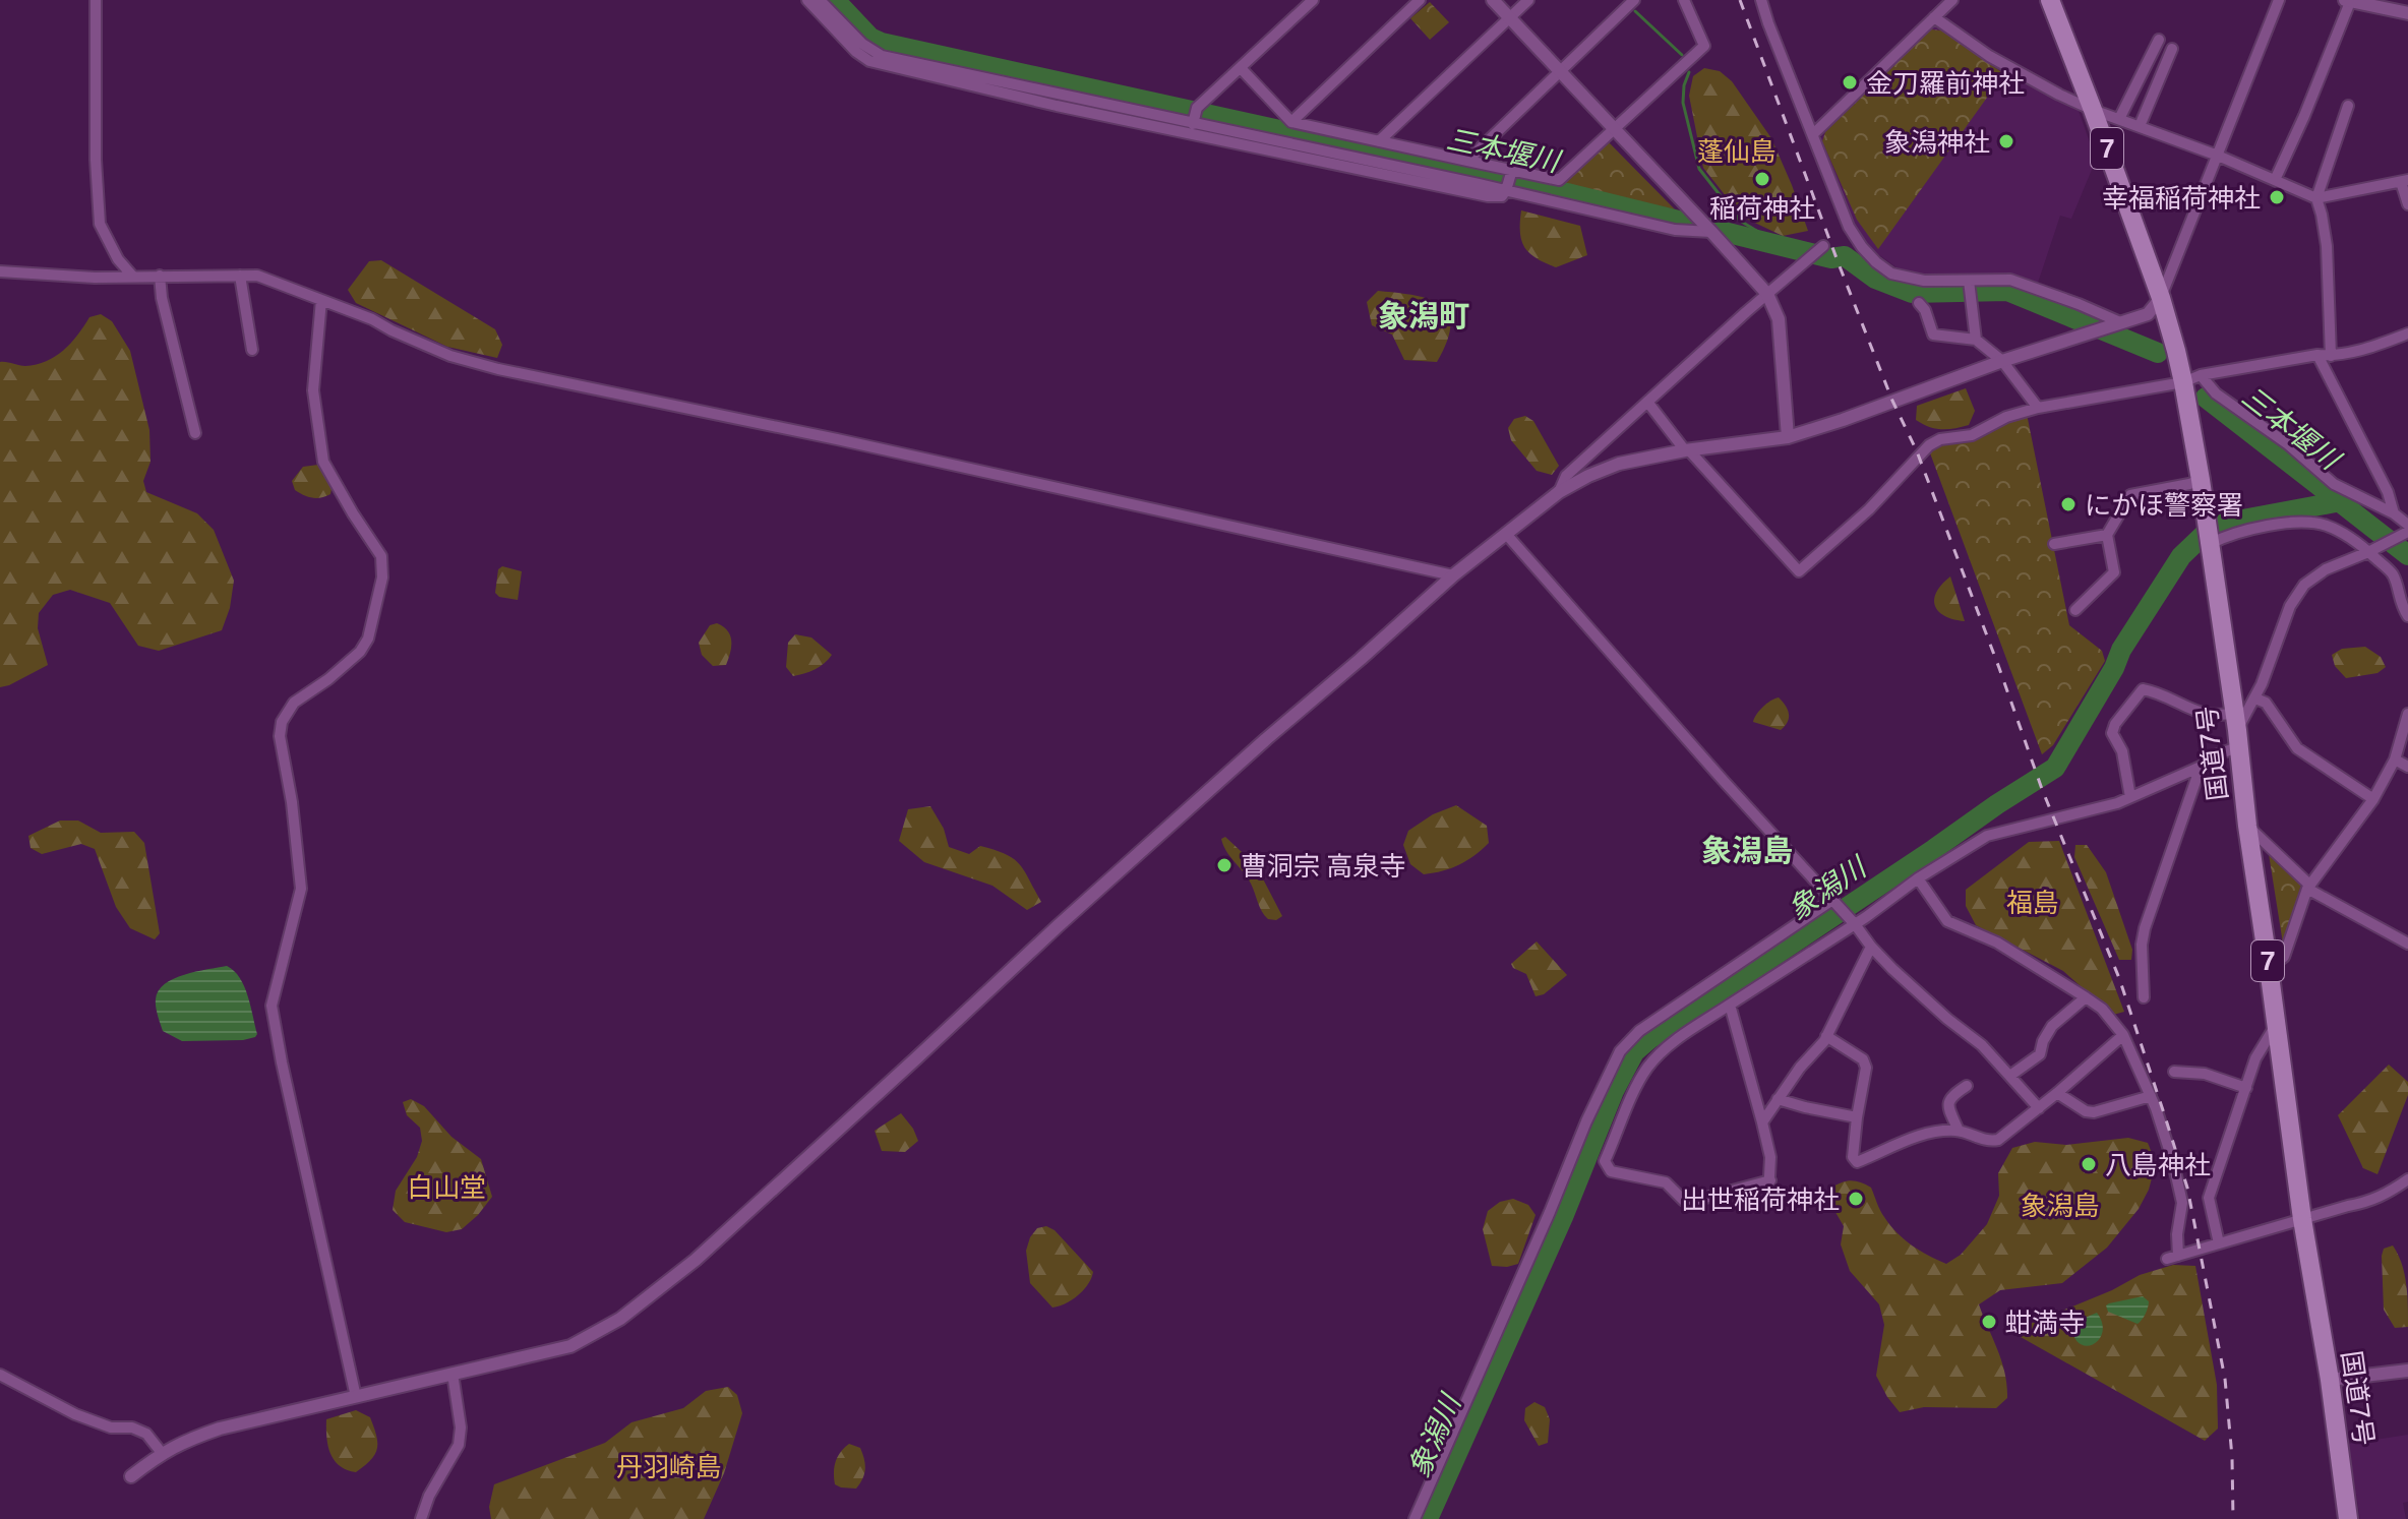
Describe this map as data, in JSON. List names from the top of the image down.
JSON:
{
  "streets": {
    "highway": ["7", "国道7号"]
  },
  "districts": ["象潟町", "象潟島"],
  "water": ["三本堰川", "象潟川"],
  "parks": [
    "蓬仙島",
    "福島",
    "白山堂",
    "象潟島",
    "丹羽崎島"
  ],
  "places": [
    "金刀羅前神社",
    "象潟神社",
    "稲荷神社",
    "幸福稲荷神社",
    "にかほ警察署",
    "曹洞宗 高泉寺",
    "八島神社",
    "出世稲荷神社",
    "蚶満寺"
  ]
}
